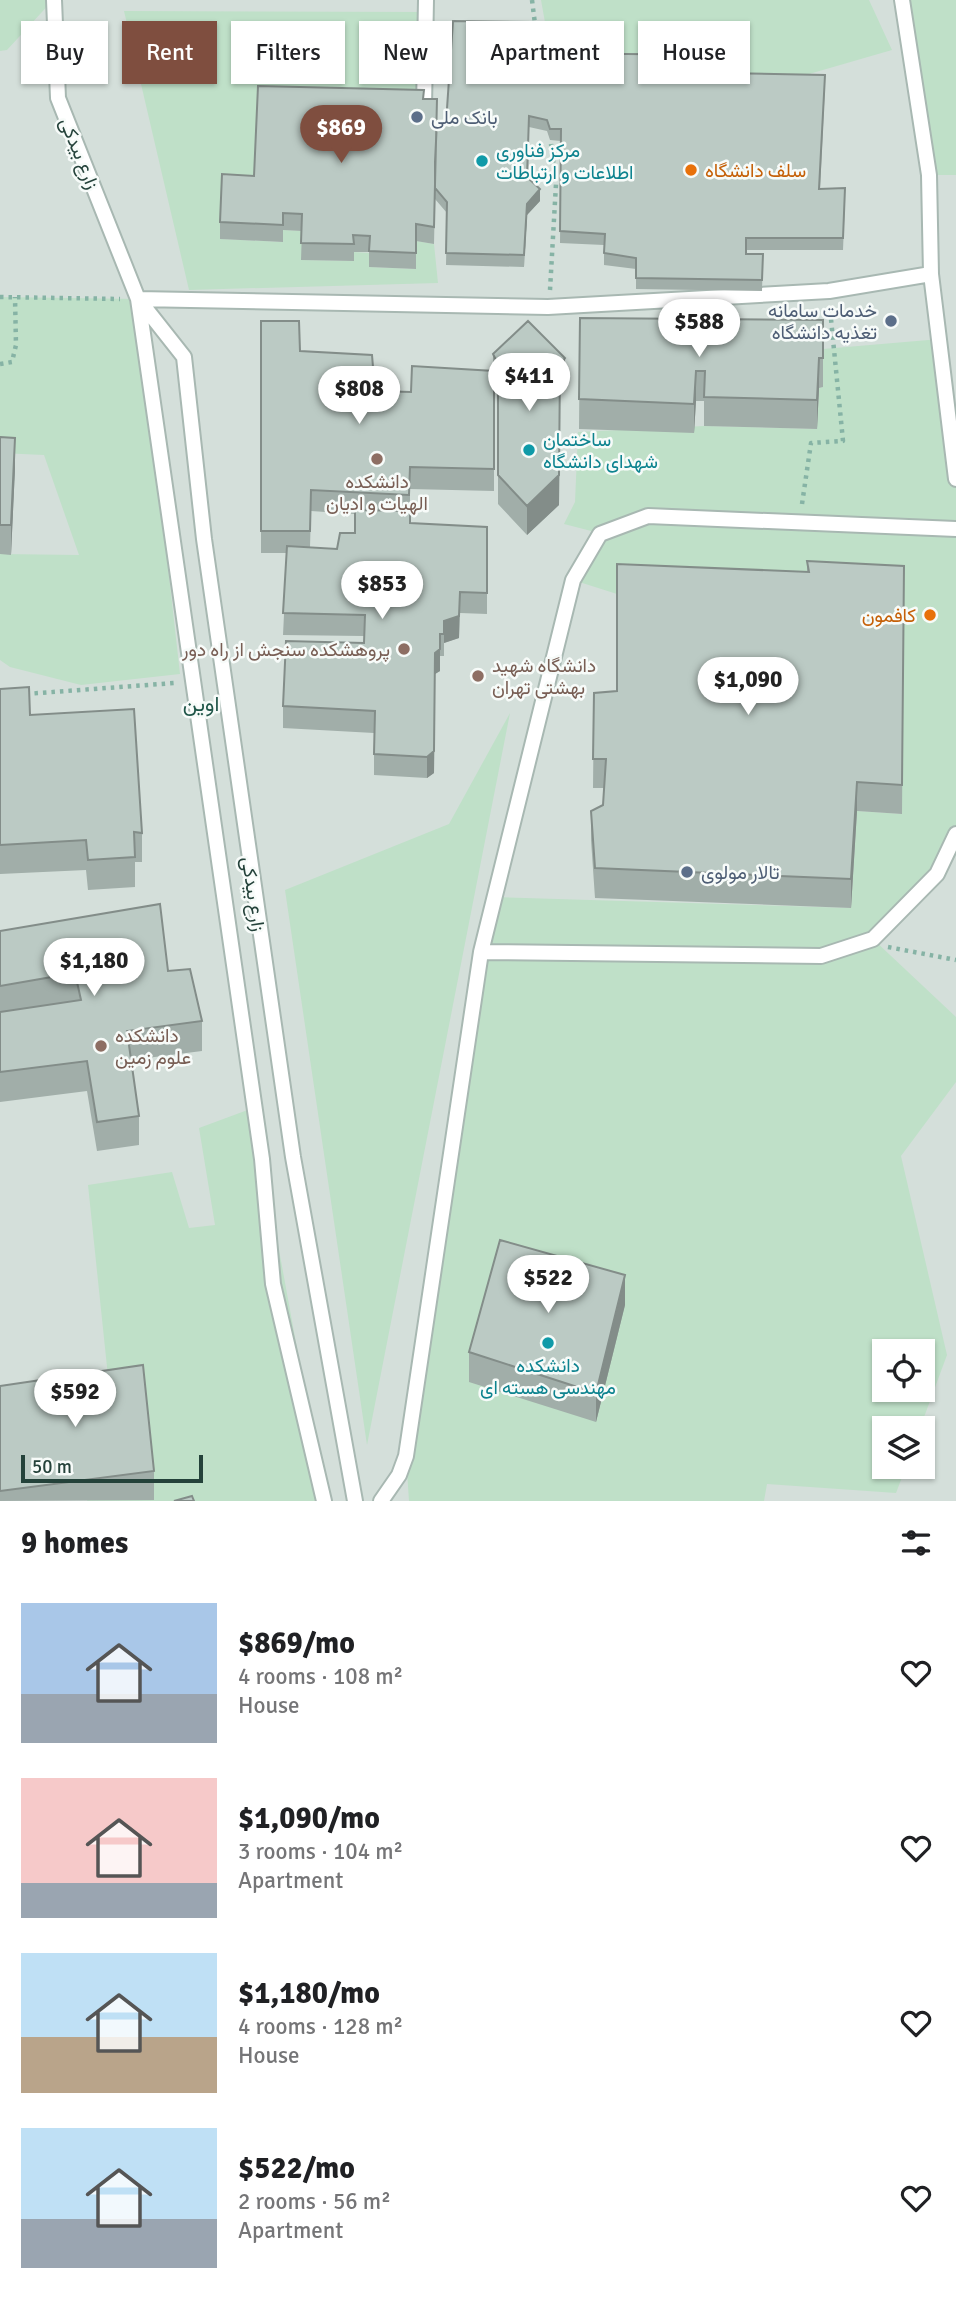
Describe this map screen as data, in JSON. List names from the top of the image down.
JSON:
{
  "streets": {
    "lane": ["زارع بیدکی"]
  },
  "districts": ["اوین"],
  "places": [
    "بانک ملی",
    "مرکز فناوری اطلاعات و ارتباطات",
    "سلف دانشگاه",
    "خدمات سامانه تغذیه دانشگاه",
    "ساختمان شهدای دانشگاه",
    "دانشکده الهیات و ادیان",
    "کافمون",
    "پروهشکده سنجش از راه دور",
    "دانشگاه شهید بهشتی تهران",
    "تالار مولوی",
    "دانشکده علوم زمین",
    "دانشکده مهندسی هسته ای"
  ],
  "scale_bar": "50 m",
  "page": {
    "chip": [
      "Buy",
      "Rent",
      "Filters",
      "New",
      "Apartment",
      "House"
    ],
    "price": [
      "$869",
      "$588",
      "$411",
      "$808",
      "$853",
      "$1,090",
      "$1,180",
      "$522",
      "$592"
    ],
    "scale": "50 m",
    "heading": "9 homes",
    "list": [
      {
        "name": "$869/mo",
        "note": "4 rooms · 108 m² · House"
      },
      {
        "name": "$1,090/mo",
        "note": "3 rooms · 104 m² · Apartment"
      },
      {
        "name": "$1,180/mo",
        "note": "4 rooms · 128 m² · House"
      },
      {
        "name": "$522/mo",
        "note": "2 rooms · 56 m² · Apartment"
      }
    ]
  }
}
